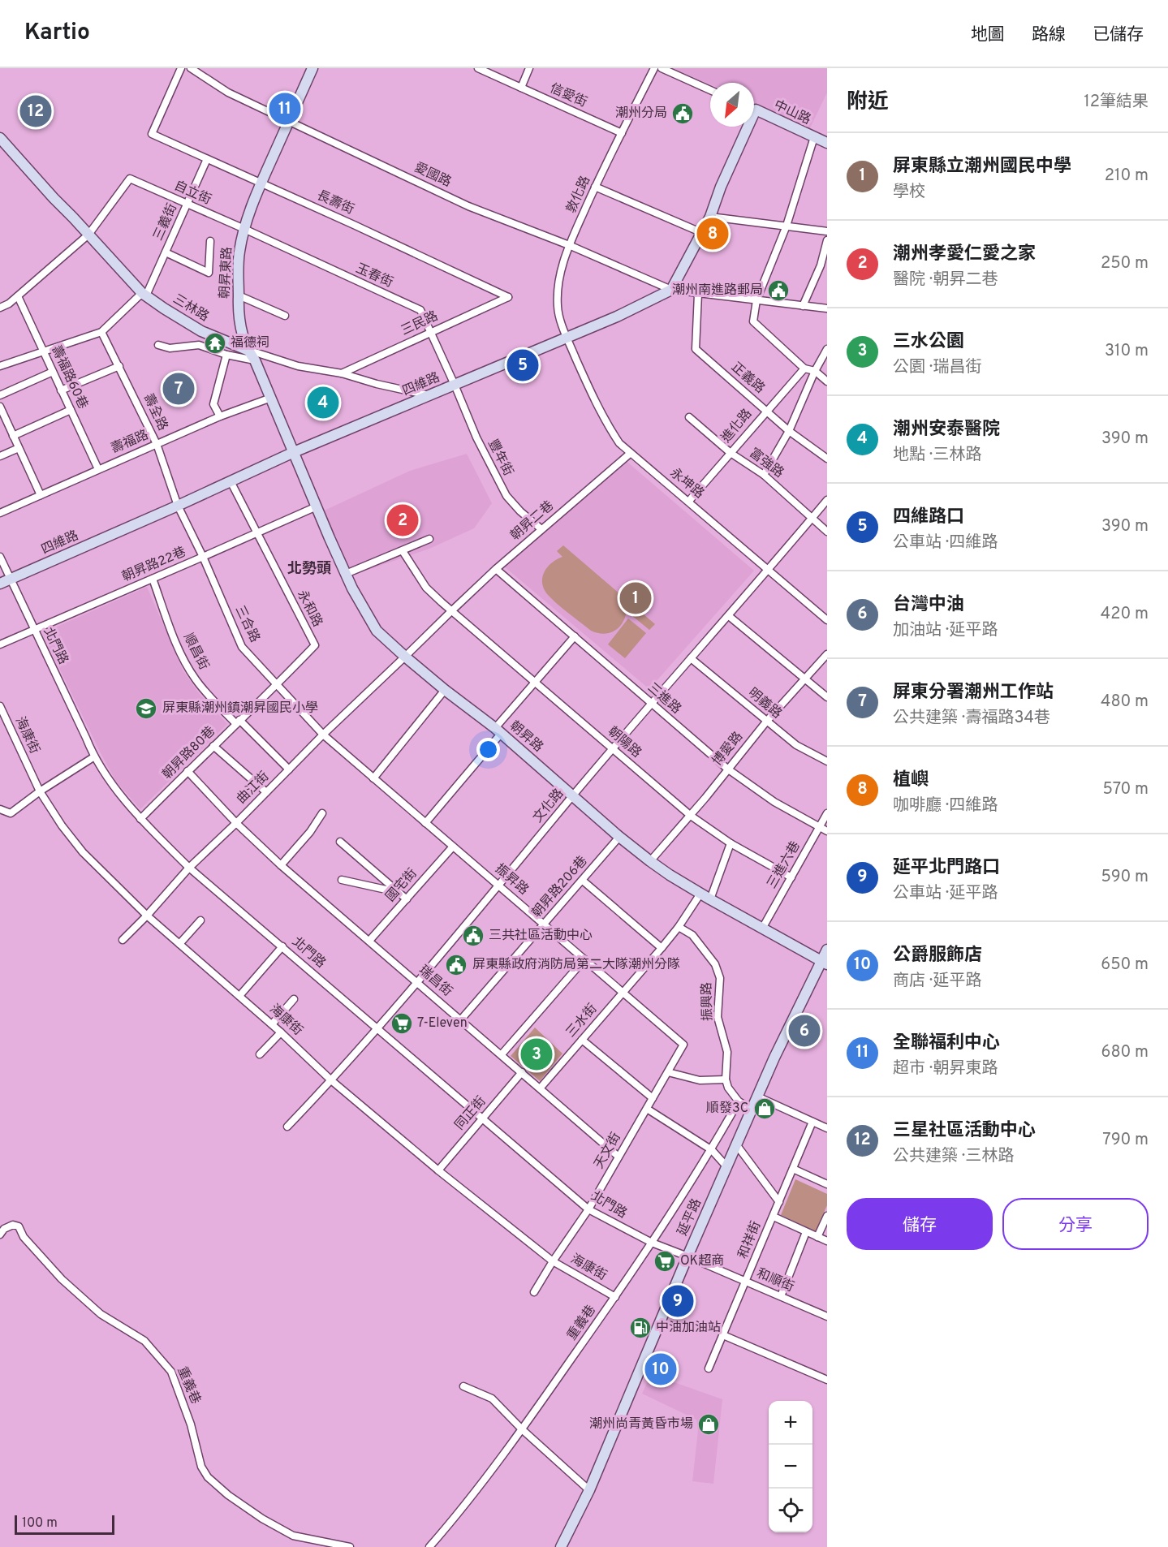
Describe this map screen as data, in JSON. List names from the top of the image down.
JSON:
{
  "streets": {
    "main road": [
      "中山路",
      "朝昇東路",
      "三林路",
      "四維路",
      "朝昇路",
      "延平路"
    ],
    "street": [
      "信愛街",
      "愛國路",
      "自立街",
      "敦化路",
      "長壽街",
      "三義街",
      "玉春街",
      "三民路",
      "壽福路60巷",
      "正義路",
      "壽全路",
      "進化路",
      "壽福路",
      "豐年街",
      "富強路",
      "永坤路",
      "朝昇二巷",
      "朝昇路22巷",
      "永和路",
      "三合路",
      "北門路",
      "順昌街",
      "三進路",
      "明義路",
      "海康街",
      "朝陽路",
      "博愛路",
      "朝昇路80巷",
      "曲江街",
      "文化路",
      "三進六巷",
      "振昇路",
      "國宅街",
      "朝昇路206巷",
      "瑞昌街",
      "振興路",
      "三水街",
      "同正街",
      "天文街",
      "和祥街",
      "和順街",
      "重義巷"
    ]
  },
  "crossings": [
    ["信愛街", "敦化路"],
    ["愛國路", "敦化路"],
    ["愛國路", "朝昇東路"],
    ["愛國路", "正義路"],
    ["愛國路", "四維路"],
    ["自立街", "三義街"],
    ["自立街", "朝昇東路"],
    ["自立街", "玉春街"],
    ["自立街", "三林路"],
    ["敦化路", "四維路"],
    ["敦化路", "永坤路"],
    ["長壽街", "三義街"],
    ["長壽街", "朝昇東路"],
    ["長壽街", "三民路"],
    ["三義街", "三林路"],
    ["朝昇東路", "玉春街"],
    ["朝昇東路", "三林路"],
    ["朝昇東路", "四維路"],
    ["朝昇東路", "壽福路"],
    ["朝昇東路", "朝昇路"],
    ["玉春街", "三民路"],
    ["玉春街", "四維路"],
    ["玉春街", "豐年街"],
    ["三林路", "三民路"],
    ["三林路", "四維路"],
    ["壽福路60巷", "壽福路"],
    ["正義路", "進化路"],
    ["四維路", "壽全路"],
    ["四維路", "豐年街"],
    ["四維路", "永坤路"],
    ["四維路", "永和路"],
    ["四維路", "三合路"],
    ["四維路", "北門路"],
    ["四維路", "朝昇路"],
    ["壽全路", "壽福路"],
    ["壽全路", "三合路"],
    ["進化路", "富強路"],
    ["進化路", "永坤路"],
    ["豐年街", "朝昇二巷"],
    ["富強路", "文化路"],
    ["永坤路", "朝昇二巷"],
    ["永坤路", "文化路"],
    ["朝昇二巷", "三進路"],
    ["朝昇二巷", "朝昇路"],
    ["朝昇二巷", "朝陽路"],
    ["朝昇二巷", "曲江街"],
    ["朝昇路22巷", "永和路"],
    ["朝昇路22巷", "三合路"],
    ["朝昇路22巷", "北門路"],
    ["朝昇路22巷", "順昌街"],
    ["朝昇路22巷", "朝昇路"],
    ["永和路", "三合路"],
    ["永和路", "朝昇路80巷"],
    ["三合路", "朝昇路80巷"],
    ["三合路", "曲江街"],
    ["三合路", "振昇路"],
    ["北門路", "朝昇路80巷"],
    ["北門路", "曲江街"],
    ["北門路", "文化路"],
    ["北門路", "同正街"],
    ["北門路", "天文街"],
    ["北門路", "延平路"],
    ["北門路", "和順街"],
    ["北門路", "重義巷"],
    ["順昌街", "朝昇路80巷"],
    ["順昌街", "曲江街"],
    ["三進路", "博愛路"],
    ["三進路", "文化路"],
    ["三進路", "三進六巷"],
    ["明義路", "博愛路"],
    ["明義路", "文化路"],
    ["海康街", "曲江街"],
    ["海康街", "文化路"],
    ["海康街", "同正街"],
    ["海康街", "天文街"],
    ["海康街", "重義巷"],
    ["朝昇路", "博愛路"],
    ["朝昇路", "曲江街"],
    ["朝昇路", "文化路"],
    ["朝昇路", "三進六巷"],
    ["朝昇路", "朝昇路206巷"],
    ["朝昇路", "三水街"],
    ["朝昇路", "延平路"],
    ["朝陽路", "博愛路"],
    ["朝陽路", "文化路"],
    ["朝陽路", "三進六巷"],
    ["朝昇路80巷", "瑞昌街"],
    ["曲江街", "振昇路"],
    ["曲江街", "瑞昌街"],
    ["文化路", "振昇路"],
    ["文化路", "瑞昌街"],
    ["振昇路", "國宅街"],
    ["振昇路", "朝昇路206巷"],
    ["振昇路", "三水街"],
    ["振昇路", "天文街"],
    ["國宅街", "瑞昌街"],
    ["朝昇路206巷", "瑞昌街"],
    ["瑞昌街", "三水街"],
    ["瑞昌街", "同正街"],
    ["瑞昌街", "天文街"],
    ["振興路", "三水街"],
    ["延平路", "和順街"],
    ["和祥街", "和順街"]
  ],
  "districts": ["北勢頭"],
  "places": {
    "public building": [
      "潮州分局",
      "潮州南進路郵局",
      "三共社區活動中心",
      "屏東縣政府消防局第二大隊潮州分隊"
    ],
    "temple": ["福德祠"],
    "school or university": ["屏東縣潮州鎮潮昇國民小學"],
    "supermarket": ["7-Eleven", "OK超商"],
    "shop": ["順發3C", "潮州尚青黃昏市場"],
    "fuel station": ["中油加油站"]
  },
  "scale_bar": "100 m",
  "north": "bottom left",
  "page": {
    "header": "Kartio",
    "nav": ["地圖", "路線", "已儲存"],
    "heading": ["附近", "12筆結果"],
    "pins": [
      "11",
      "12",
      "8",
      "5",
      "7",
      "4",
      "2",
      "1",
      "6",
      "3",
      "9",
      "10"
    ],
    "list": [
      {
        "mark": "1",
        "name": "屏東縣立潮州國民中學",
        "note": "學校",
        "value": "210 m"
      },
      {
        "mark": "2",
        "name": "潮州孝愛仁愛之家",
        "note": "醫院 · 朝昇二巷",
        "value": "250 m"
      },
      {
        "mark": "3",
        "name": "三水公園",
        "note": "公園 · 瑞昌街",
        "value": "310 m"
      },
      {
        "mark": "4",
        "name": "潮州安泰醫院",
        "note": "地點 · 三林路",
        "value": "390 m"
      },
      {
        "mark": "5",
        "name": "四維路口",
        "note": "公車站 · 四維路",
        "value": "390 m"
      },
      {
        "mark": "6",
        "name": "台灣中油",
        "note": "加油站 · 延平路",
        "value": "420 m"
      },
      {
        "mark": "7",
        "name": "屏東分署潮州工作站",
        "note": "公共建築 · 壽福路34巷",
        "value": "480 m"
      },
      {
        "mark": "8",
        "name": "植嶼",
        "note": "咖啡廳 · 四維路",
        "value": "570 m"
      },
      {
        "mark": "9",
        "name": "延平北門路口",
        "note": "公車站 · 延平路",
        "value": "590 m"
      },
      {
        "mark": "10",
        "name": "公爵服飾店",
        "note": "商店 · 延平路",
        "value": "650 m"
      },
      {
        "mark": "11",
        "name": "全聯福利中心",
        "note": "超市 · 朝昇東路",
        "value": "680 m"
      },
      {
        "mark": "12",
        "name": "三星社區活動中心",
        "note": "公共建築 · 三林路",
        "value": "790 m"
      }
    ],
    "buttons": ["儲存", "分享"],
    "map_buttons": ["+", "−"],
    "scale": "100 m"
  }
}
